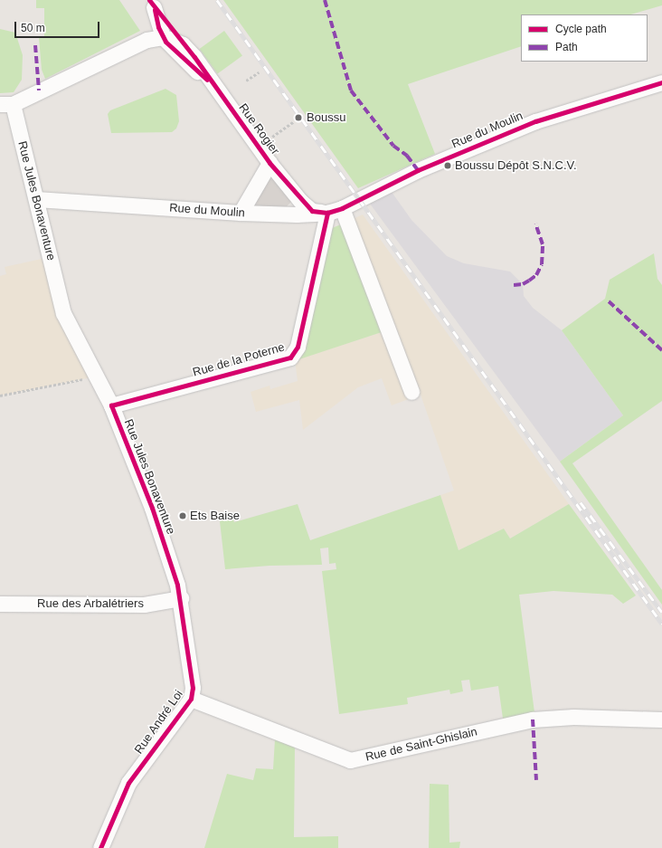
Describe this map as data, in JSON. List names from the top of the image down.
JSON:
{
  "streets": {
    "street": [
      "Rue Rogier",
      "Rue du Moulin",
      "Rue Jules Bonaventure",
      "Rue de la Poterne",
      "Rue des Arbalétriers",
      "Rue André Loi",
      "Rue de Saint-Ghislain"
    ]
  },
  "crossings": [
    ["Rue Rogier", "Rue du Moulin"],
    ["Rue Rogier", "Rue de la Poterne"],
    ["Rue du Moulin", "Rue Jules Bonaventure"],
    ["Rue du Moulin", "Rue de la Poterne"],
    ["Rue Jules Bonaventure", "Rue de la Poterne"],
    ["Rue Jules Bonaventure", "Rue des Arbalétriers"],
    ["Rue Jules Bonaventure", "Rue André Loi"],
    ["Rue des Arbalétriers", "Rue André Loi"],
    ["Rue André Loi", "Rue de Saint-Ghislain"]
  ],
  "places": ["Boussu", "Boussu Dépôt S.N.C.V.", "Ets Baise"],
  "legend": ["Cycle path", "Path"],
  "scale_bar": "50 m"
}
